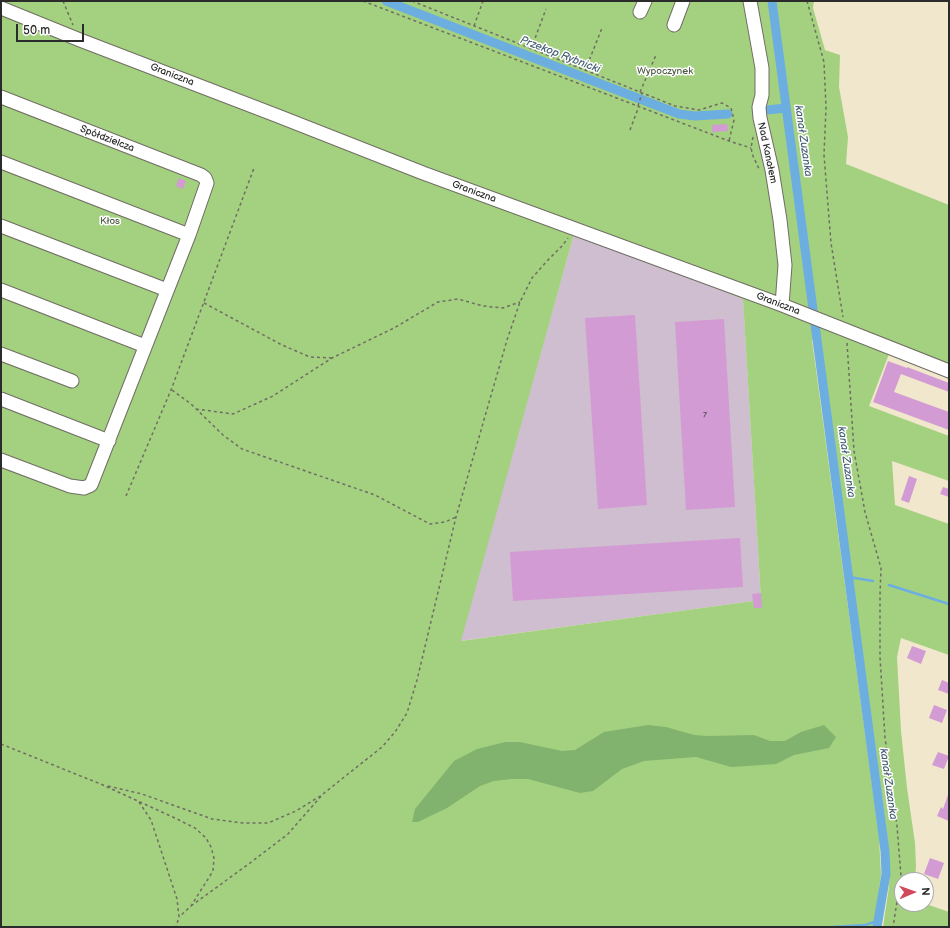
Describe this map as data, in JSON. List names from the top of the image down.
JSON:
{
  "streets": {
    "street": ["Graniczna", "Spółdzielcza", "Nad Kanałem"]
  },
  "crossings": [
    ["Graniczna", "Nad Kanałem"]
  ],
  "water": ["Przekop Rybnicki", "kanał Zuzanka"],
  "parks": ["Wypoczynek", "Kłos"],
  "house_numbers": ["7"],
  "scale_bar": "50 m",
  "north": "right"
}
